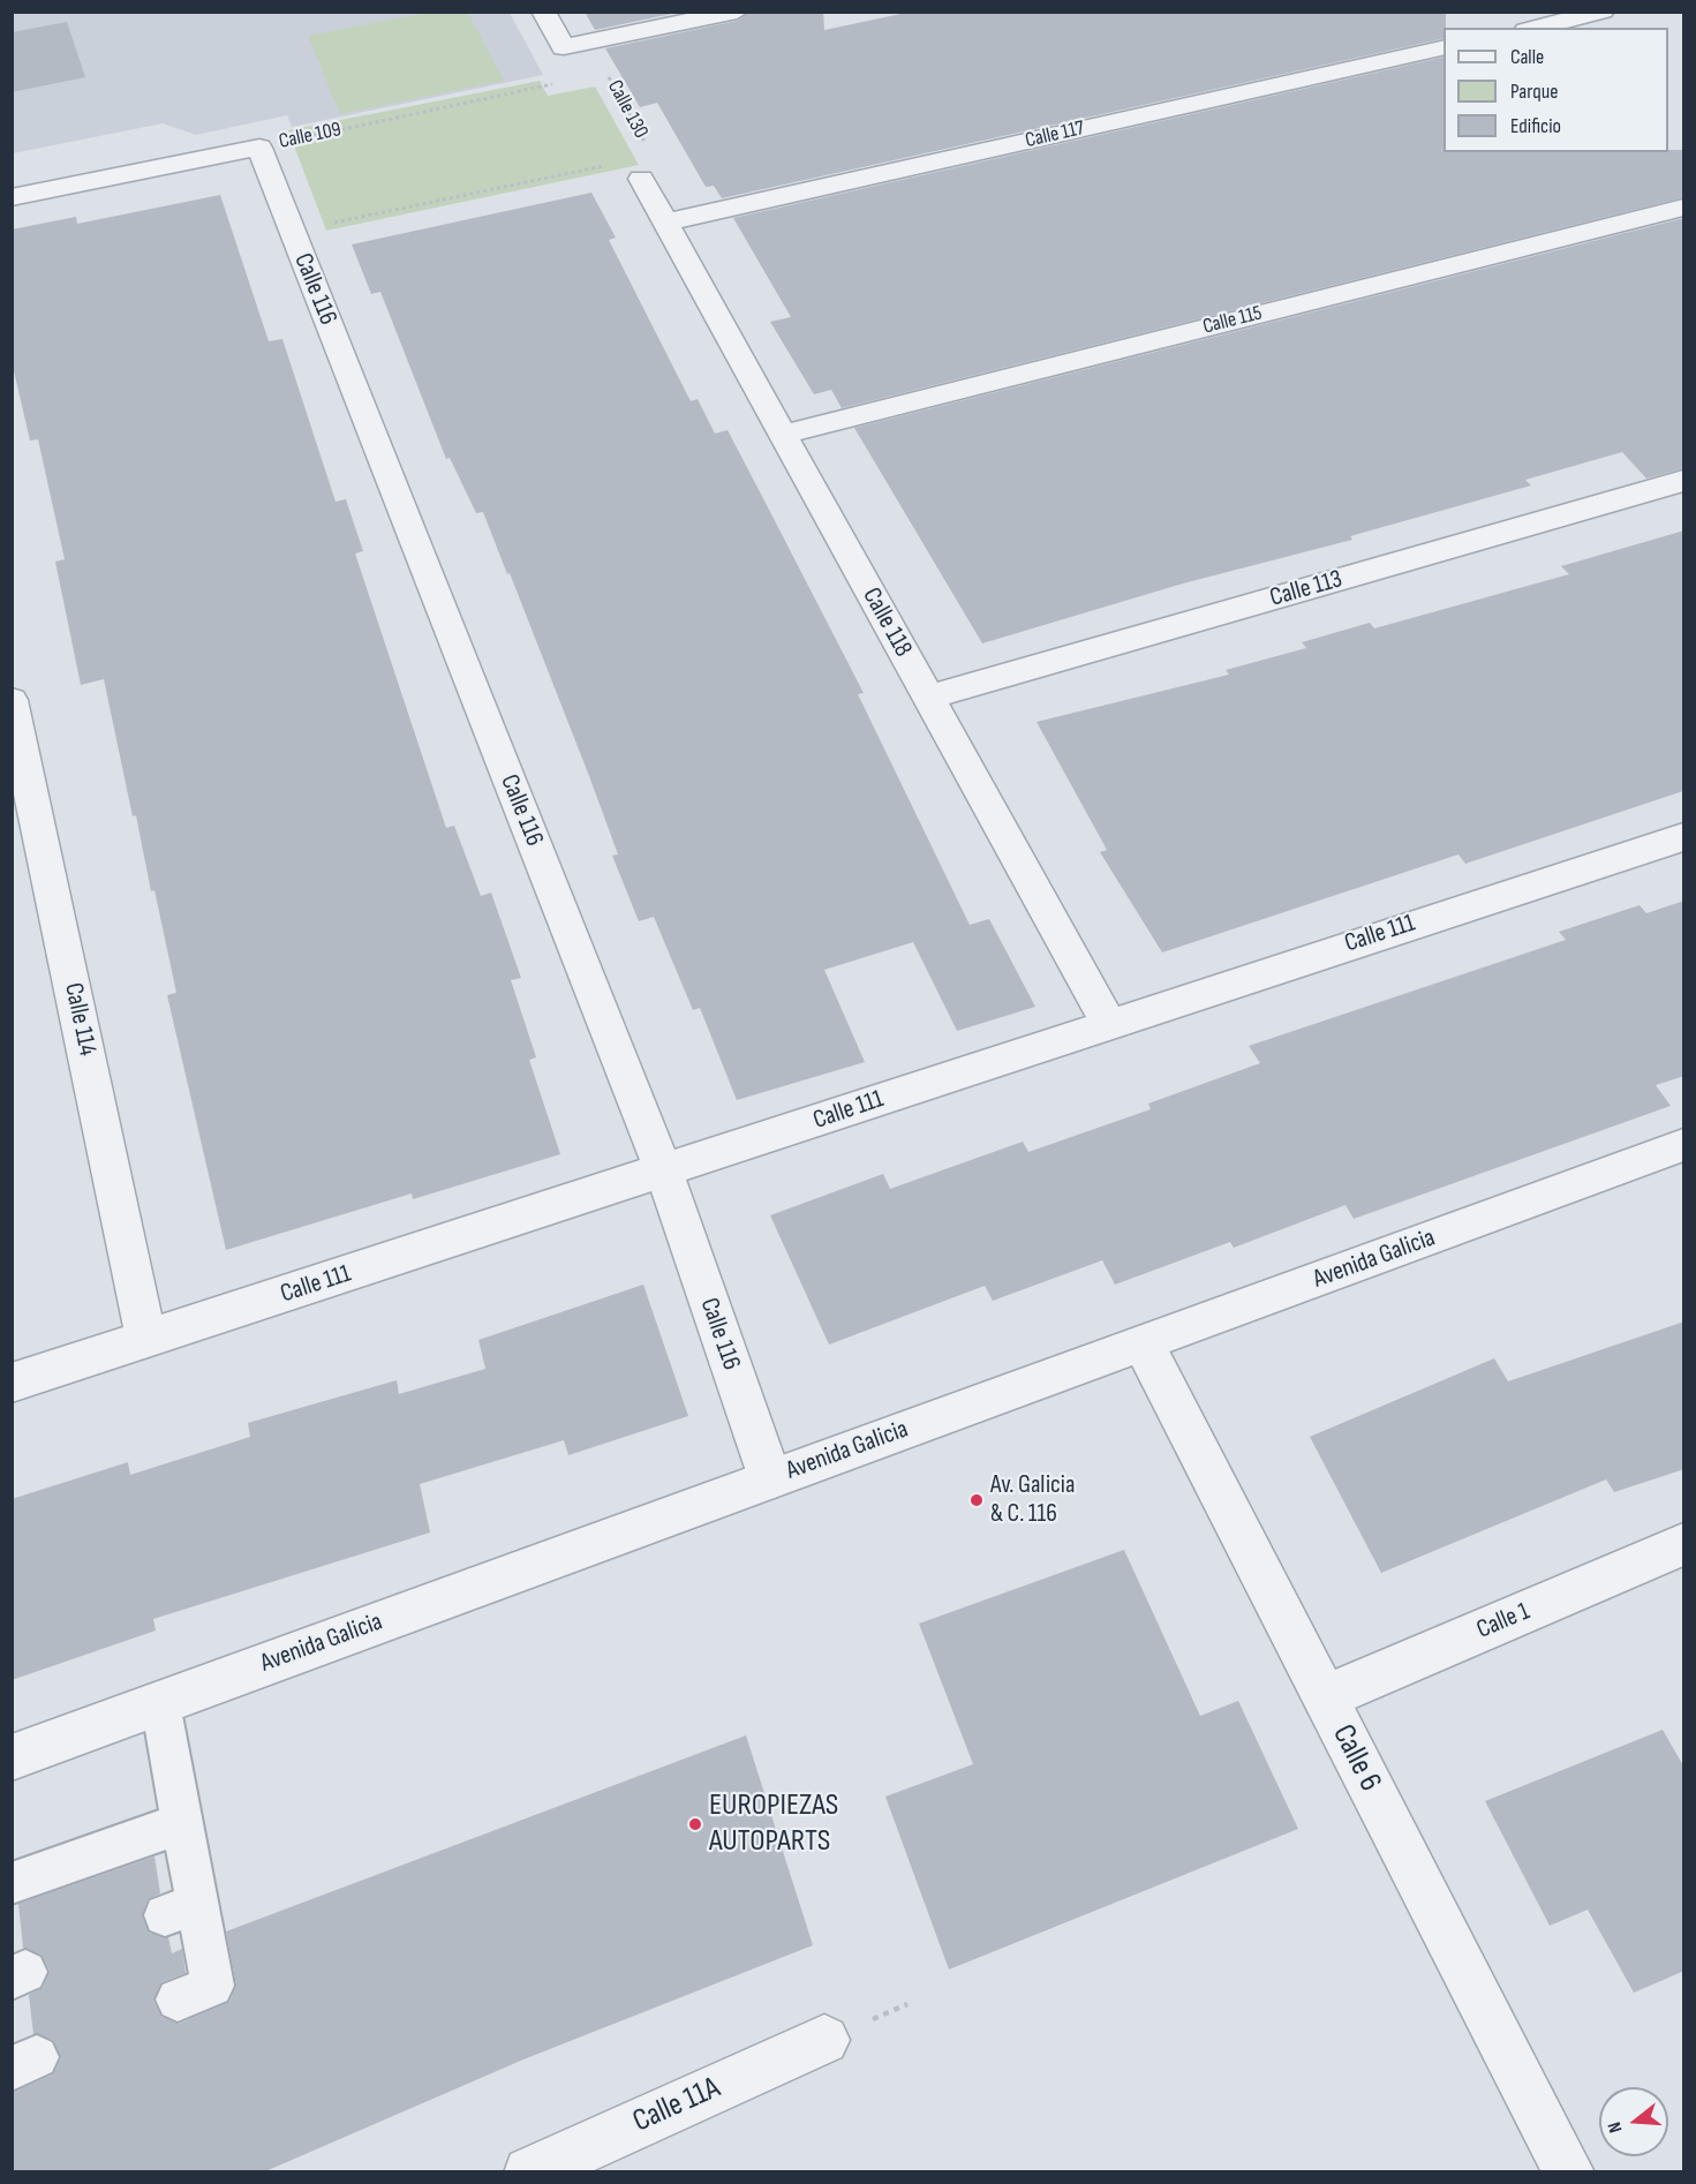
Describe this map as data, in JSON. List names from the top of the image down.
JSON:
{
  "streets": {
    "street": [
      "Calle 130",
      "Calle 117",
      "Calle 109",
      "Calle 116",
      "Calle 115",
      "Calle 113",
      "Calle 118",
      "Calle 111",
      "Calle 114",
      "Avenida Galicia",
      "Calle 1",
      "Calle 6",
      "Calle 11A"
    ]
  },
  "crossings": [
    ["Calle 130", "Calle 117"],
    ["Calle 130", "Calle 118"],
    ["Calle 117", "Calle 118"],
    ["Calle 109", "Calle 116"],
    ["Calle 116", "Calle 111"],
    ["Calle 116", "Avenida Galicia"],
    ["Calle 115", "Calle 118"],
    ["Calle 113", "Calle 118"],
    ["Calle 118", "Calle 111"],
    ["Calle 111", "Calle 114"],
    ["Avenida Galicia", "Calle 6"],
    ["Calle 1", "Calle 6"]
  ],
  "places": ["Av. Galicia & C. 116", "EUROPIEZAS AUTOPARTS"],
  "legend": ["Calle", "Parque", "Edificio"],
  "north": "left"
}
